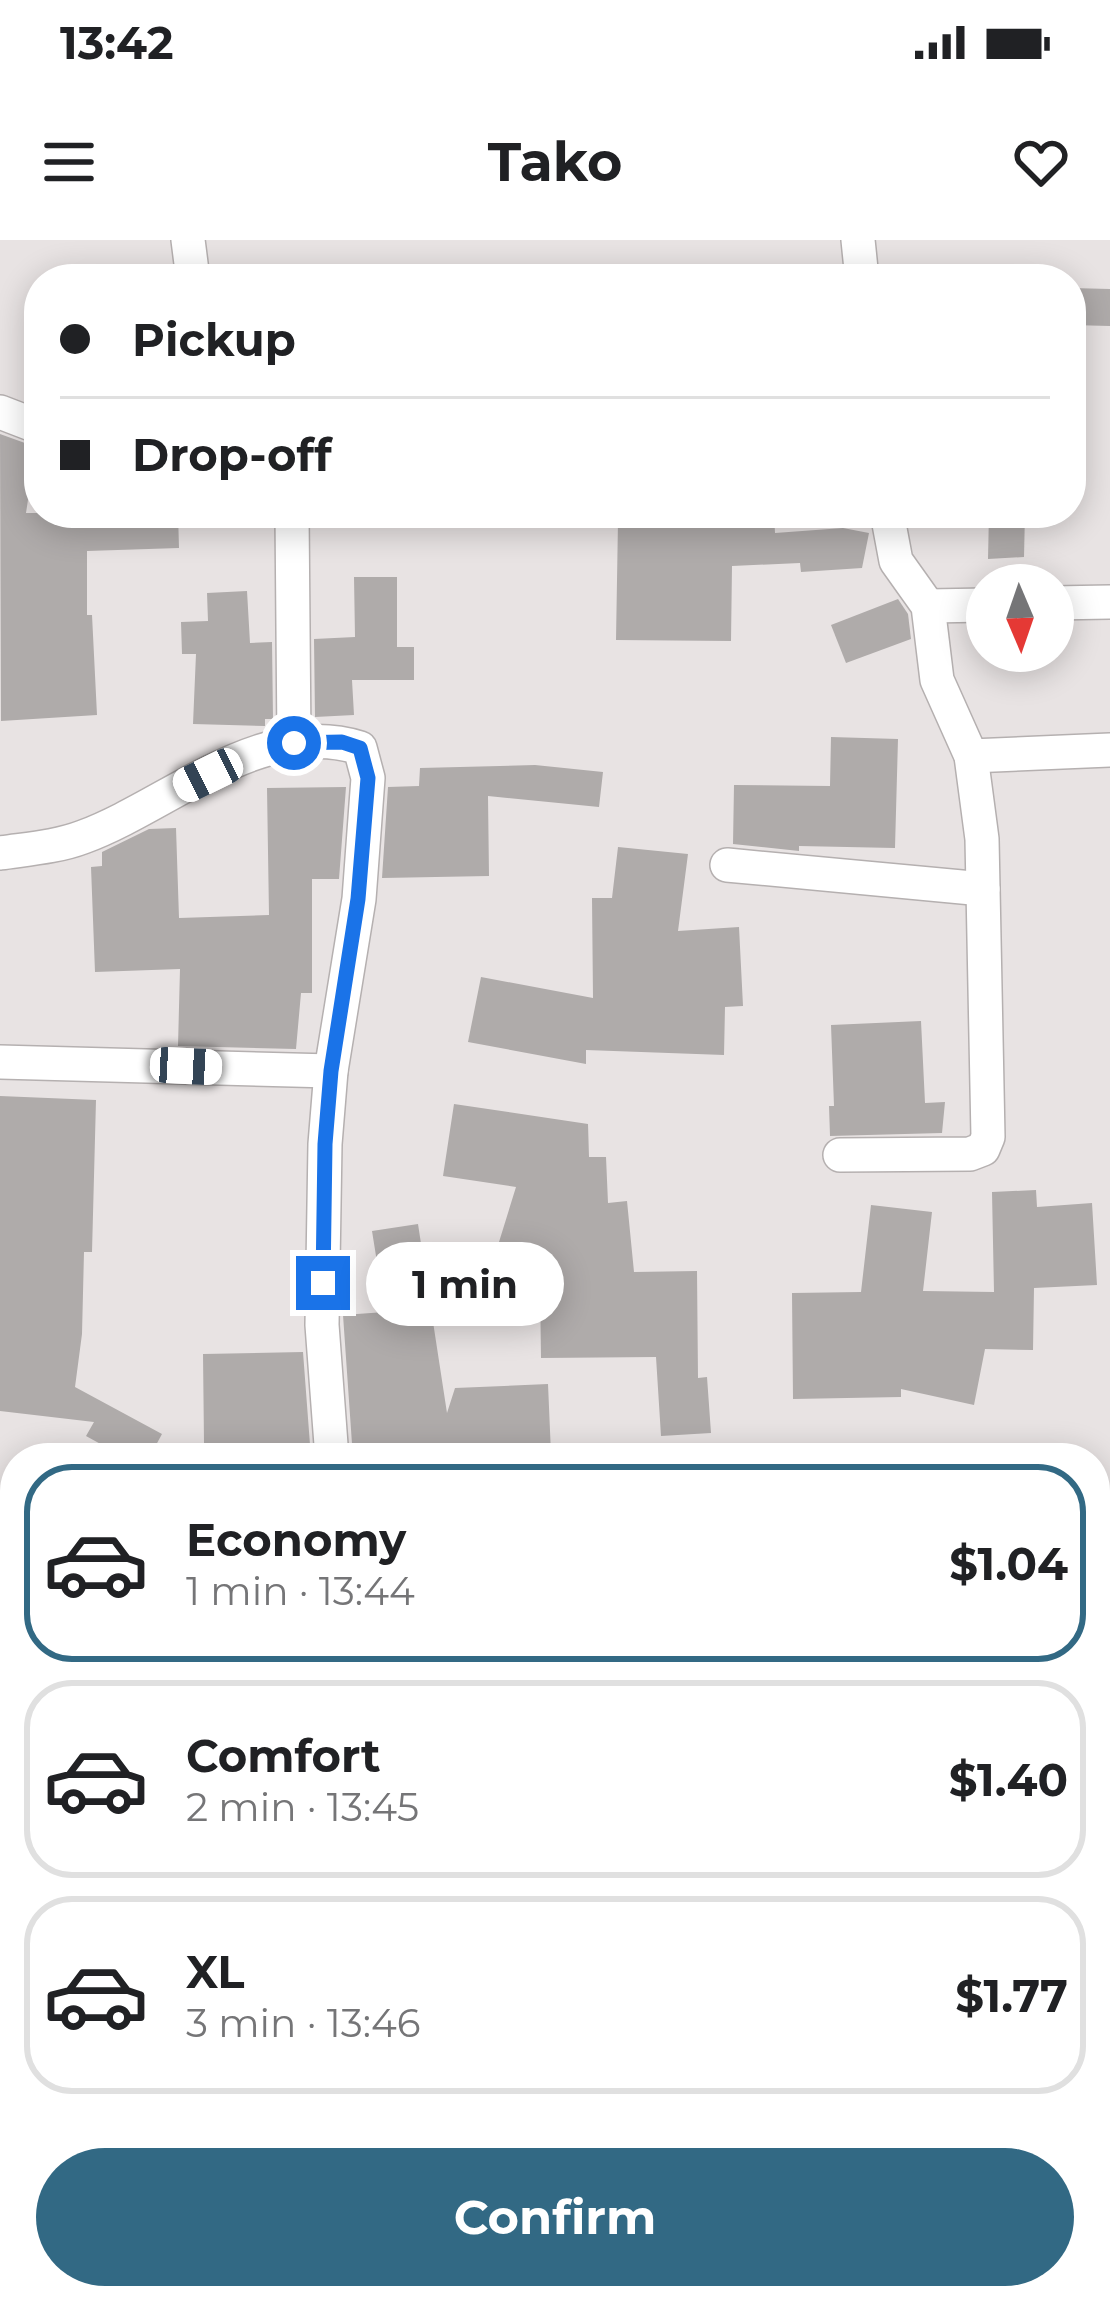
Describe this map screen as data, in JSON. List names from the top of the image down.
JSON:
{
  "north": "bottom",
  "page": {
    "status": "13:42",
    "header": "Tako",
    "banner": ["Pickup", "Drop-off"],
    "bubble": "1 min",
    "list": [
      {
        "name": "Economy",
        "note": "1 min · 13:44",
        "value": "$1.04"
      },
      {
        "name": "Comfort",
        "note": "2 min · 13:45",
        "value": "$1.40"
      },
      {
        "name": "XL",
        "note": "3 min · 13:46",
        "value": "$1.77"
      }
    ],
    "buttons": "Confirm"
  }
}
